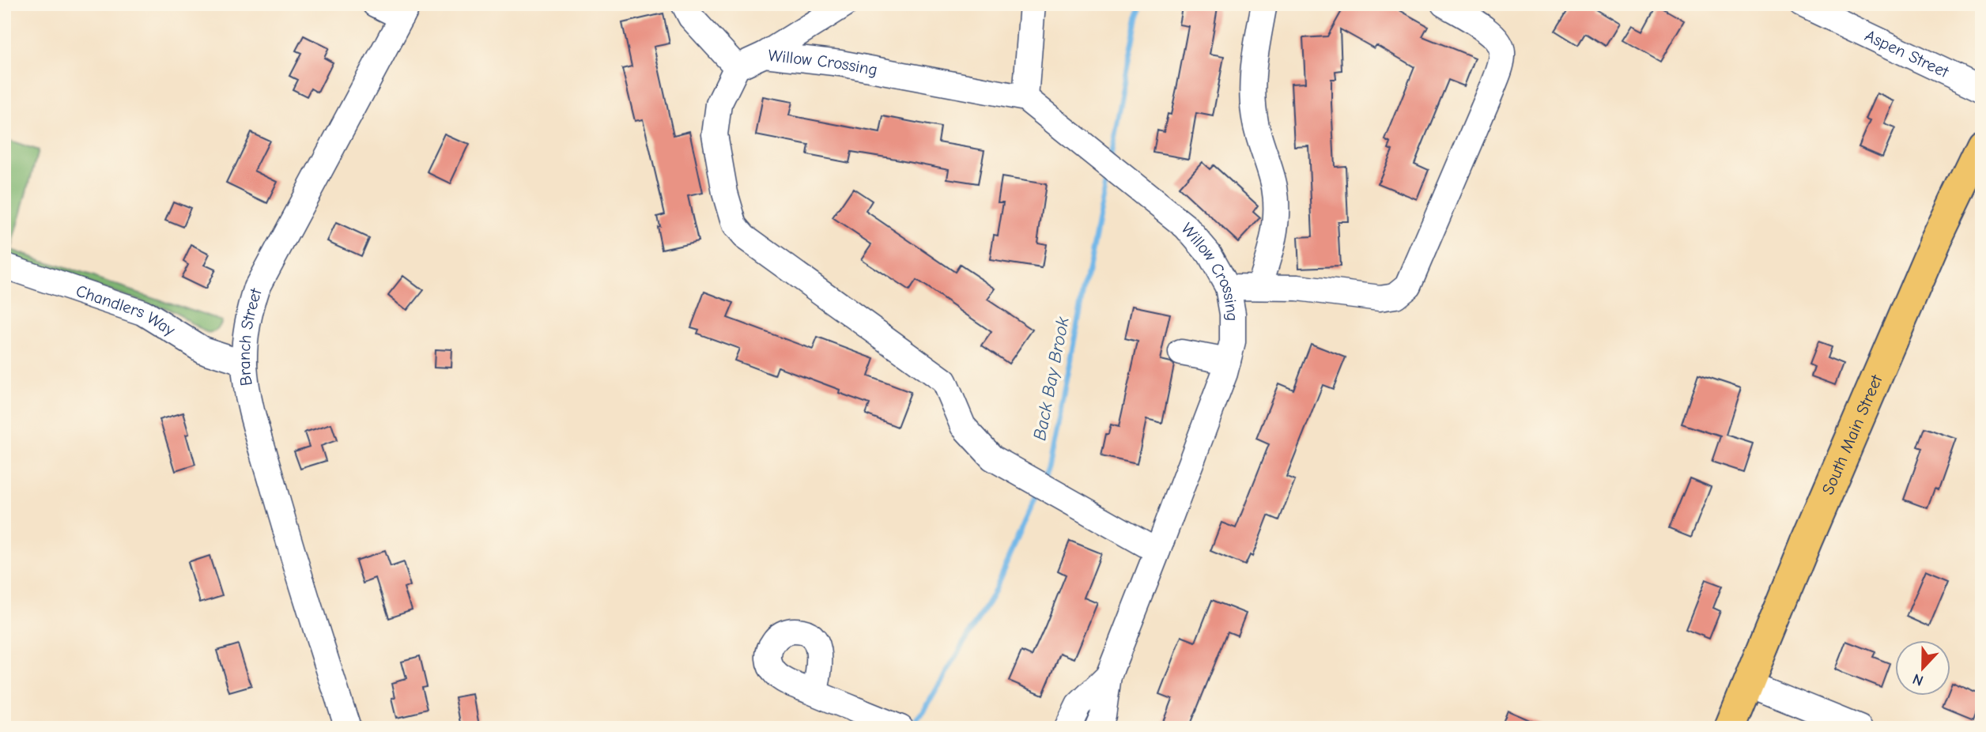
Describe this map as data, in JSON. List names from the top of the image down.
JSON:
{
  "streets": {
    "main road": ["South Main Street"],
    "street": [
      "Aspen Street",
      "Willow Crossing",
      "Chandlers Way",
      "Branch Street"
    ]
  },
  "crossings": [
    ["Chandlers Way", "Branch Street"]
  ],
  "water": ["Back Bay Brook"],
  "north": "bottom"
}
